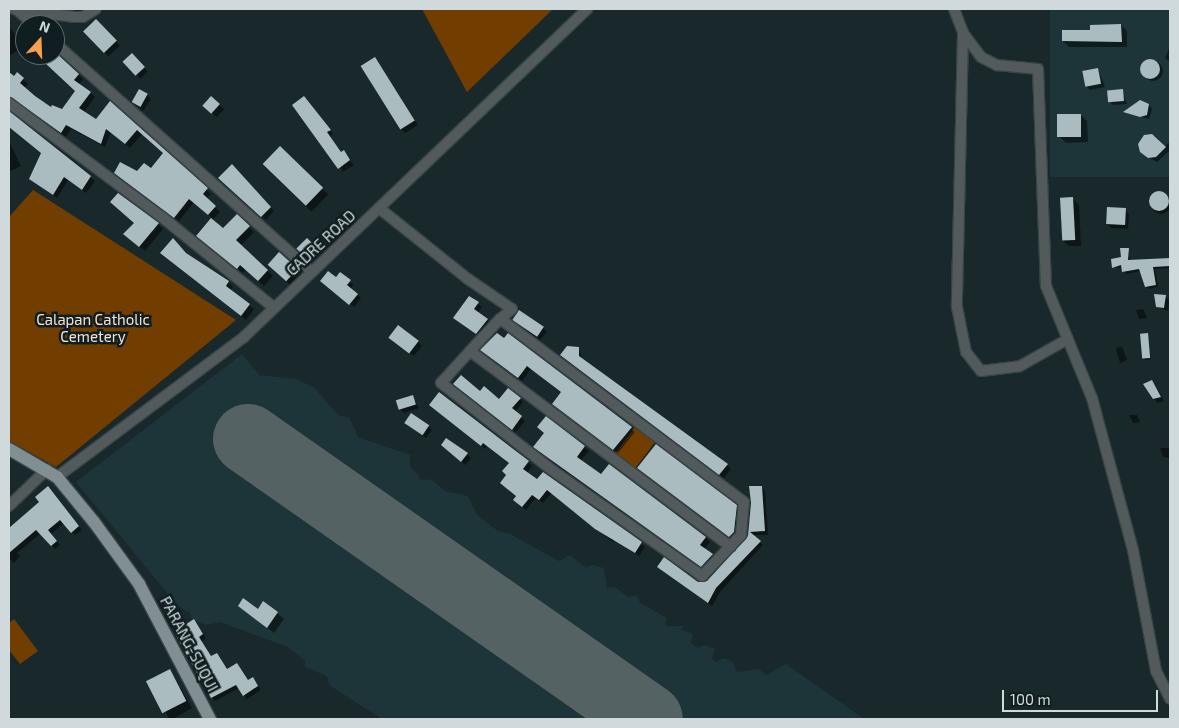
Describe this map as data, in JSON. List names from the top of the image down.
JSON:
{
  "streets": {
    "main road": ["PARANG-SUQUI"],
    "street": ["CADRE ROAD"]
  },
  "crossings": [
    ["CADRE ROAD", "PARANG-SUQUI"]
  ],
  "parks": ["Calapan Catholic Cemetery"],
  "scale_bar": "100 m",
  "north": "top"
}
